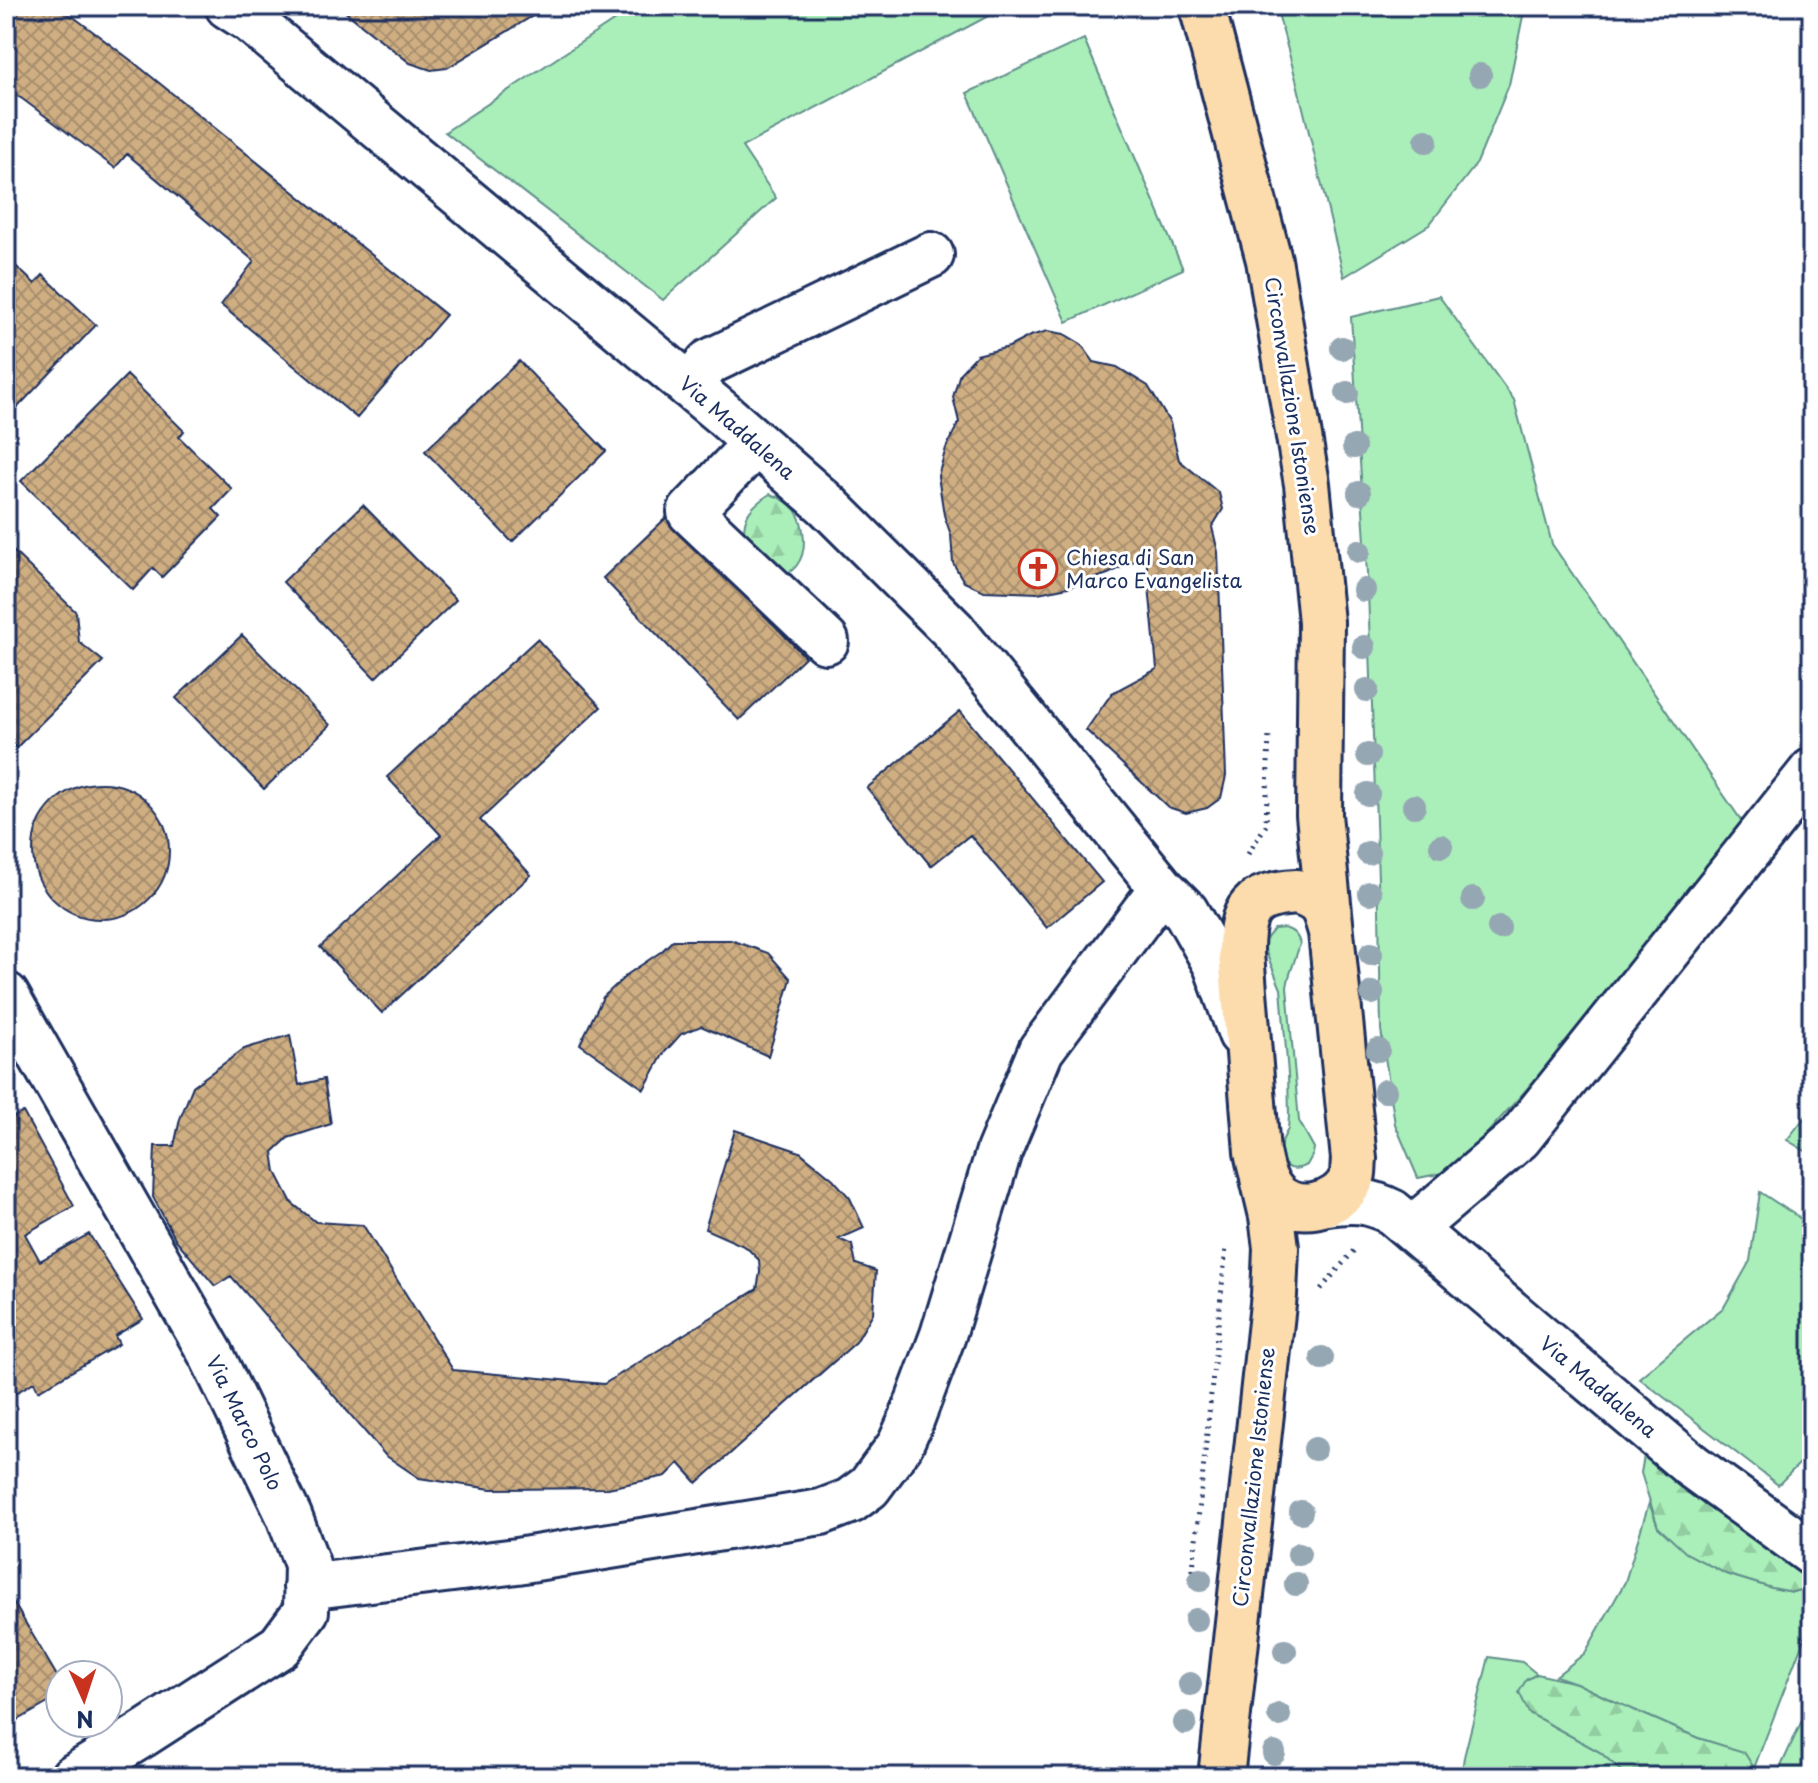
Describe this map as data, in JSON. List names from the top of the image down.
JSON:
{
  "streets": {
    "main road": ["Circonvallazione Istoniense"],
    "street": ["Via Maddalena", "Via Marco Polo"]
  },
  "crossings": [
    ["Circonvallazione Istoniense", "Via Maddalena"]
  ],
  "places": {
    "church": ["Chiesa di San Marco Evangelista"]
  },
  "north": "bottom"
}
